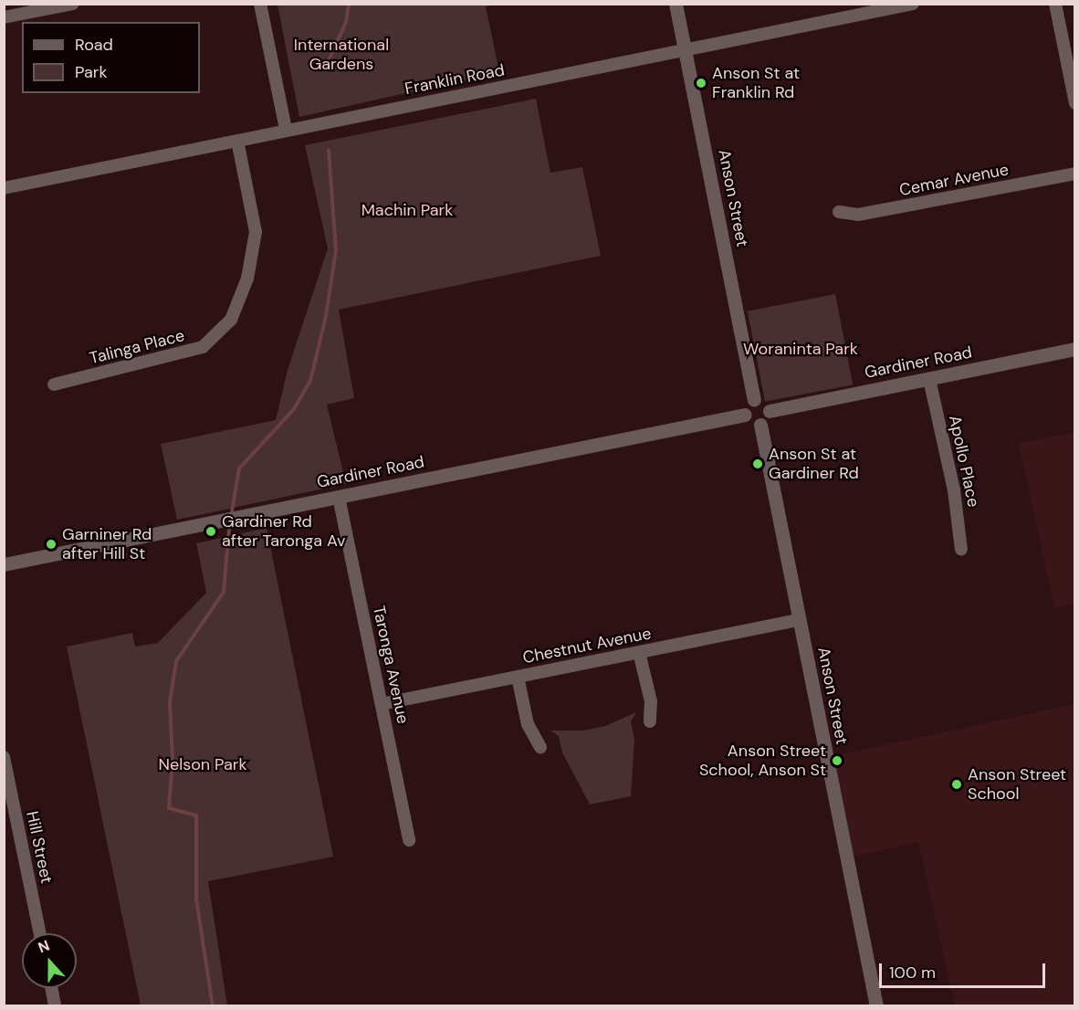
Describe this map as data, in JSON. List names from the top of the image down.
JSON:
{
  "streets": {
    "street": [
      "Franklin Road",
      "Cemar Avenue",
      "Anson Street",
      "Talinga Place",
      "Gardiner Road",
      "Apollo Place",
      "Chestnut Avenue",
      "Taronga Avenue",
      "Hill Street"
    ]
  },
  "crossings": [
    ["Franklin Road", "Anson Street"],
    ["Franklin Road", "Talinga Place"],
    ["Anson Street", "Gardiner Road"],
    ["Anson Street", "Chestnut Avenue"],
    ["Gardiner Road", "Apollo Place"],
    ["Gardiner Road", "Taronga Avenue"],
    ["Chestnut Avenue", "Taronga Avenue"]
  ],
  "parks": [
    "International Gardens",
    "Machin Park",
    "Woraninta Park",
    "Nelson Park"
  ],
  "places": [
    "Anson St at Franklin Rd",
    "Anson St at Gardiner Rd",
    "Gardiner Rd after Taronga Av",
    "Garniner Rd after Hill St",
    "Anson Street School, Anson St",
    "Anson Street School"
  ],
  "legend": ["Road", "Park"],
  "scale_bar": "100 m",
  "north": "top"
}
